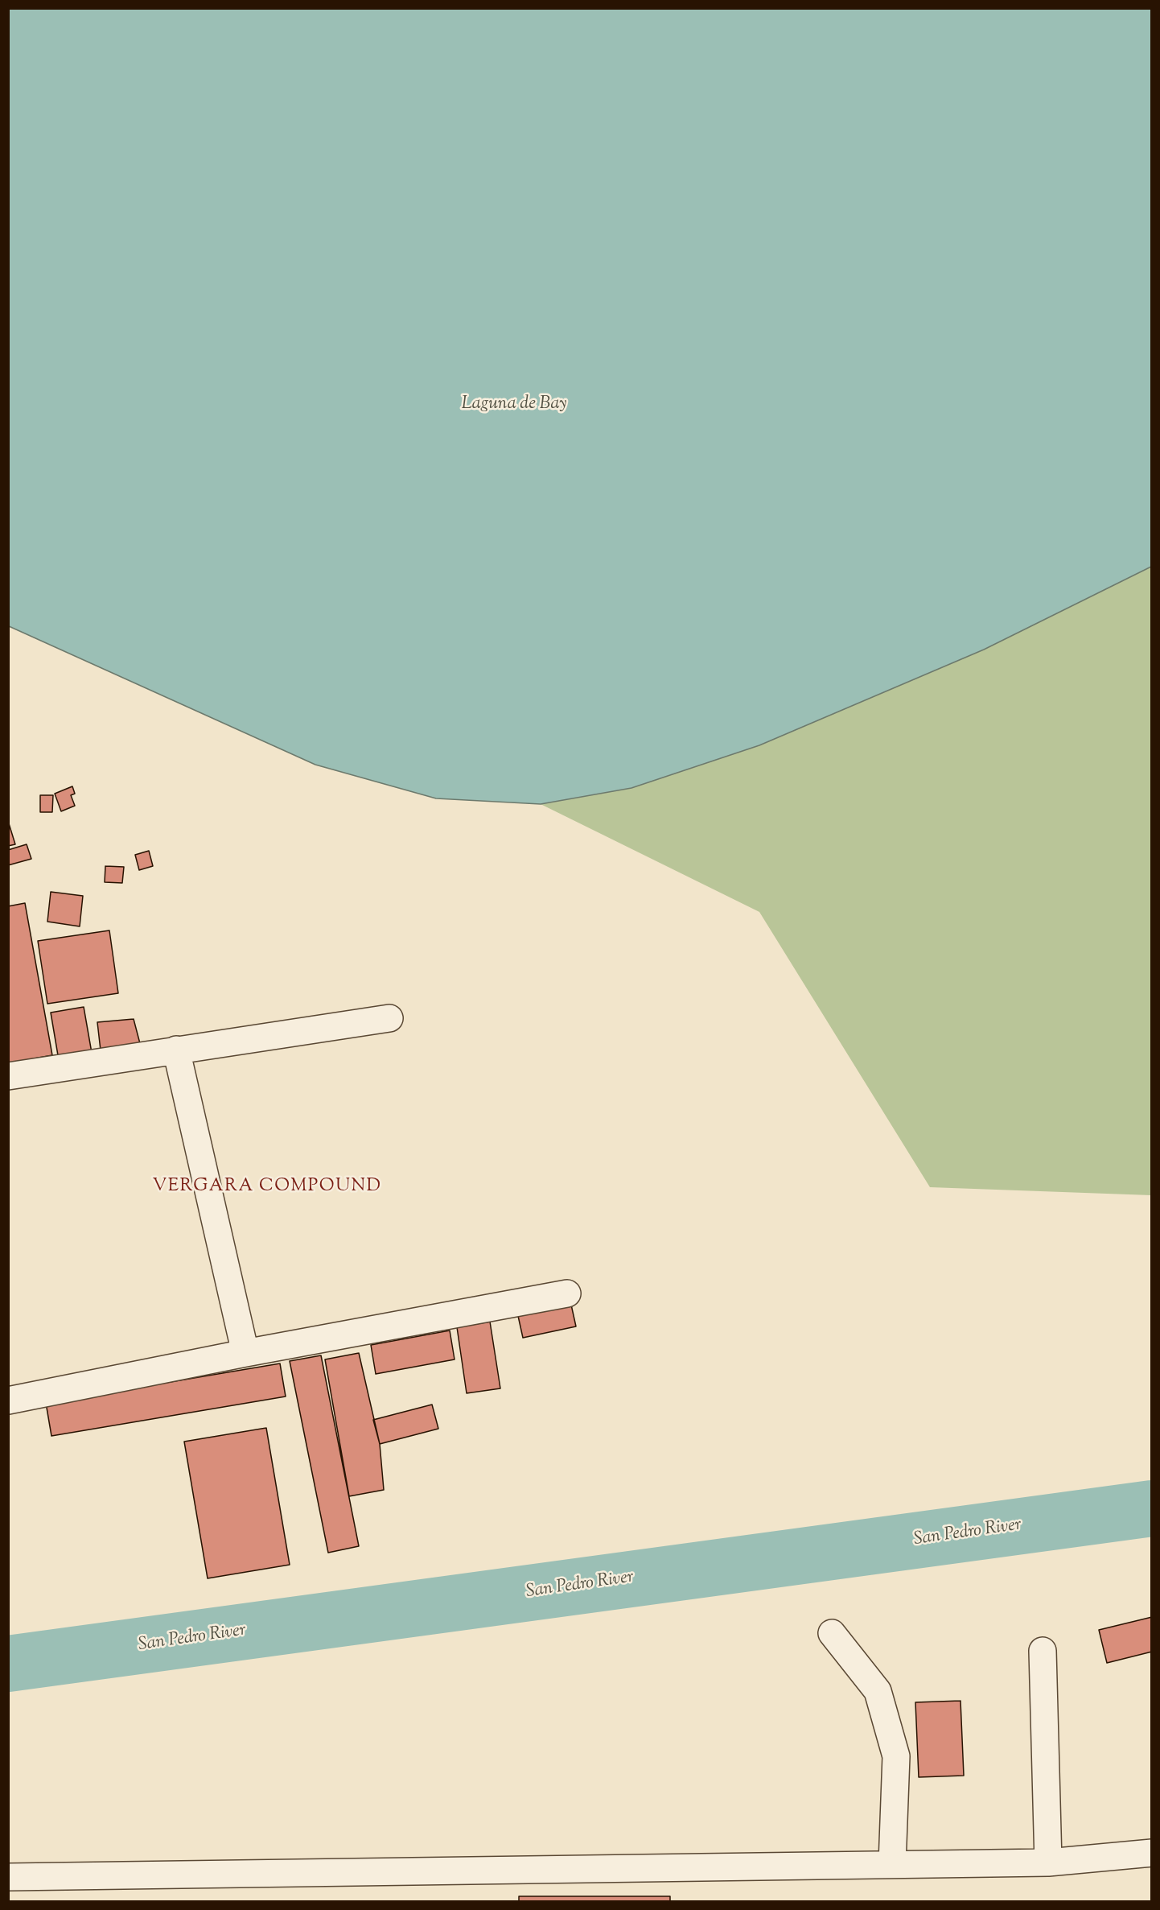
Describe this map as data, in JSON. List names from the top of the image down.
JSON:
{
  "districts": ["VERGARA COMPOUND"],
  "water": ["Laguna de Bay", "San Pedro River"]
}
